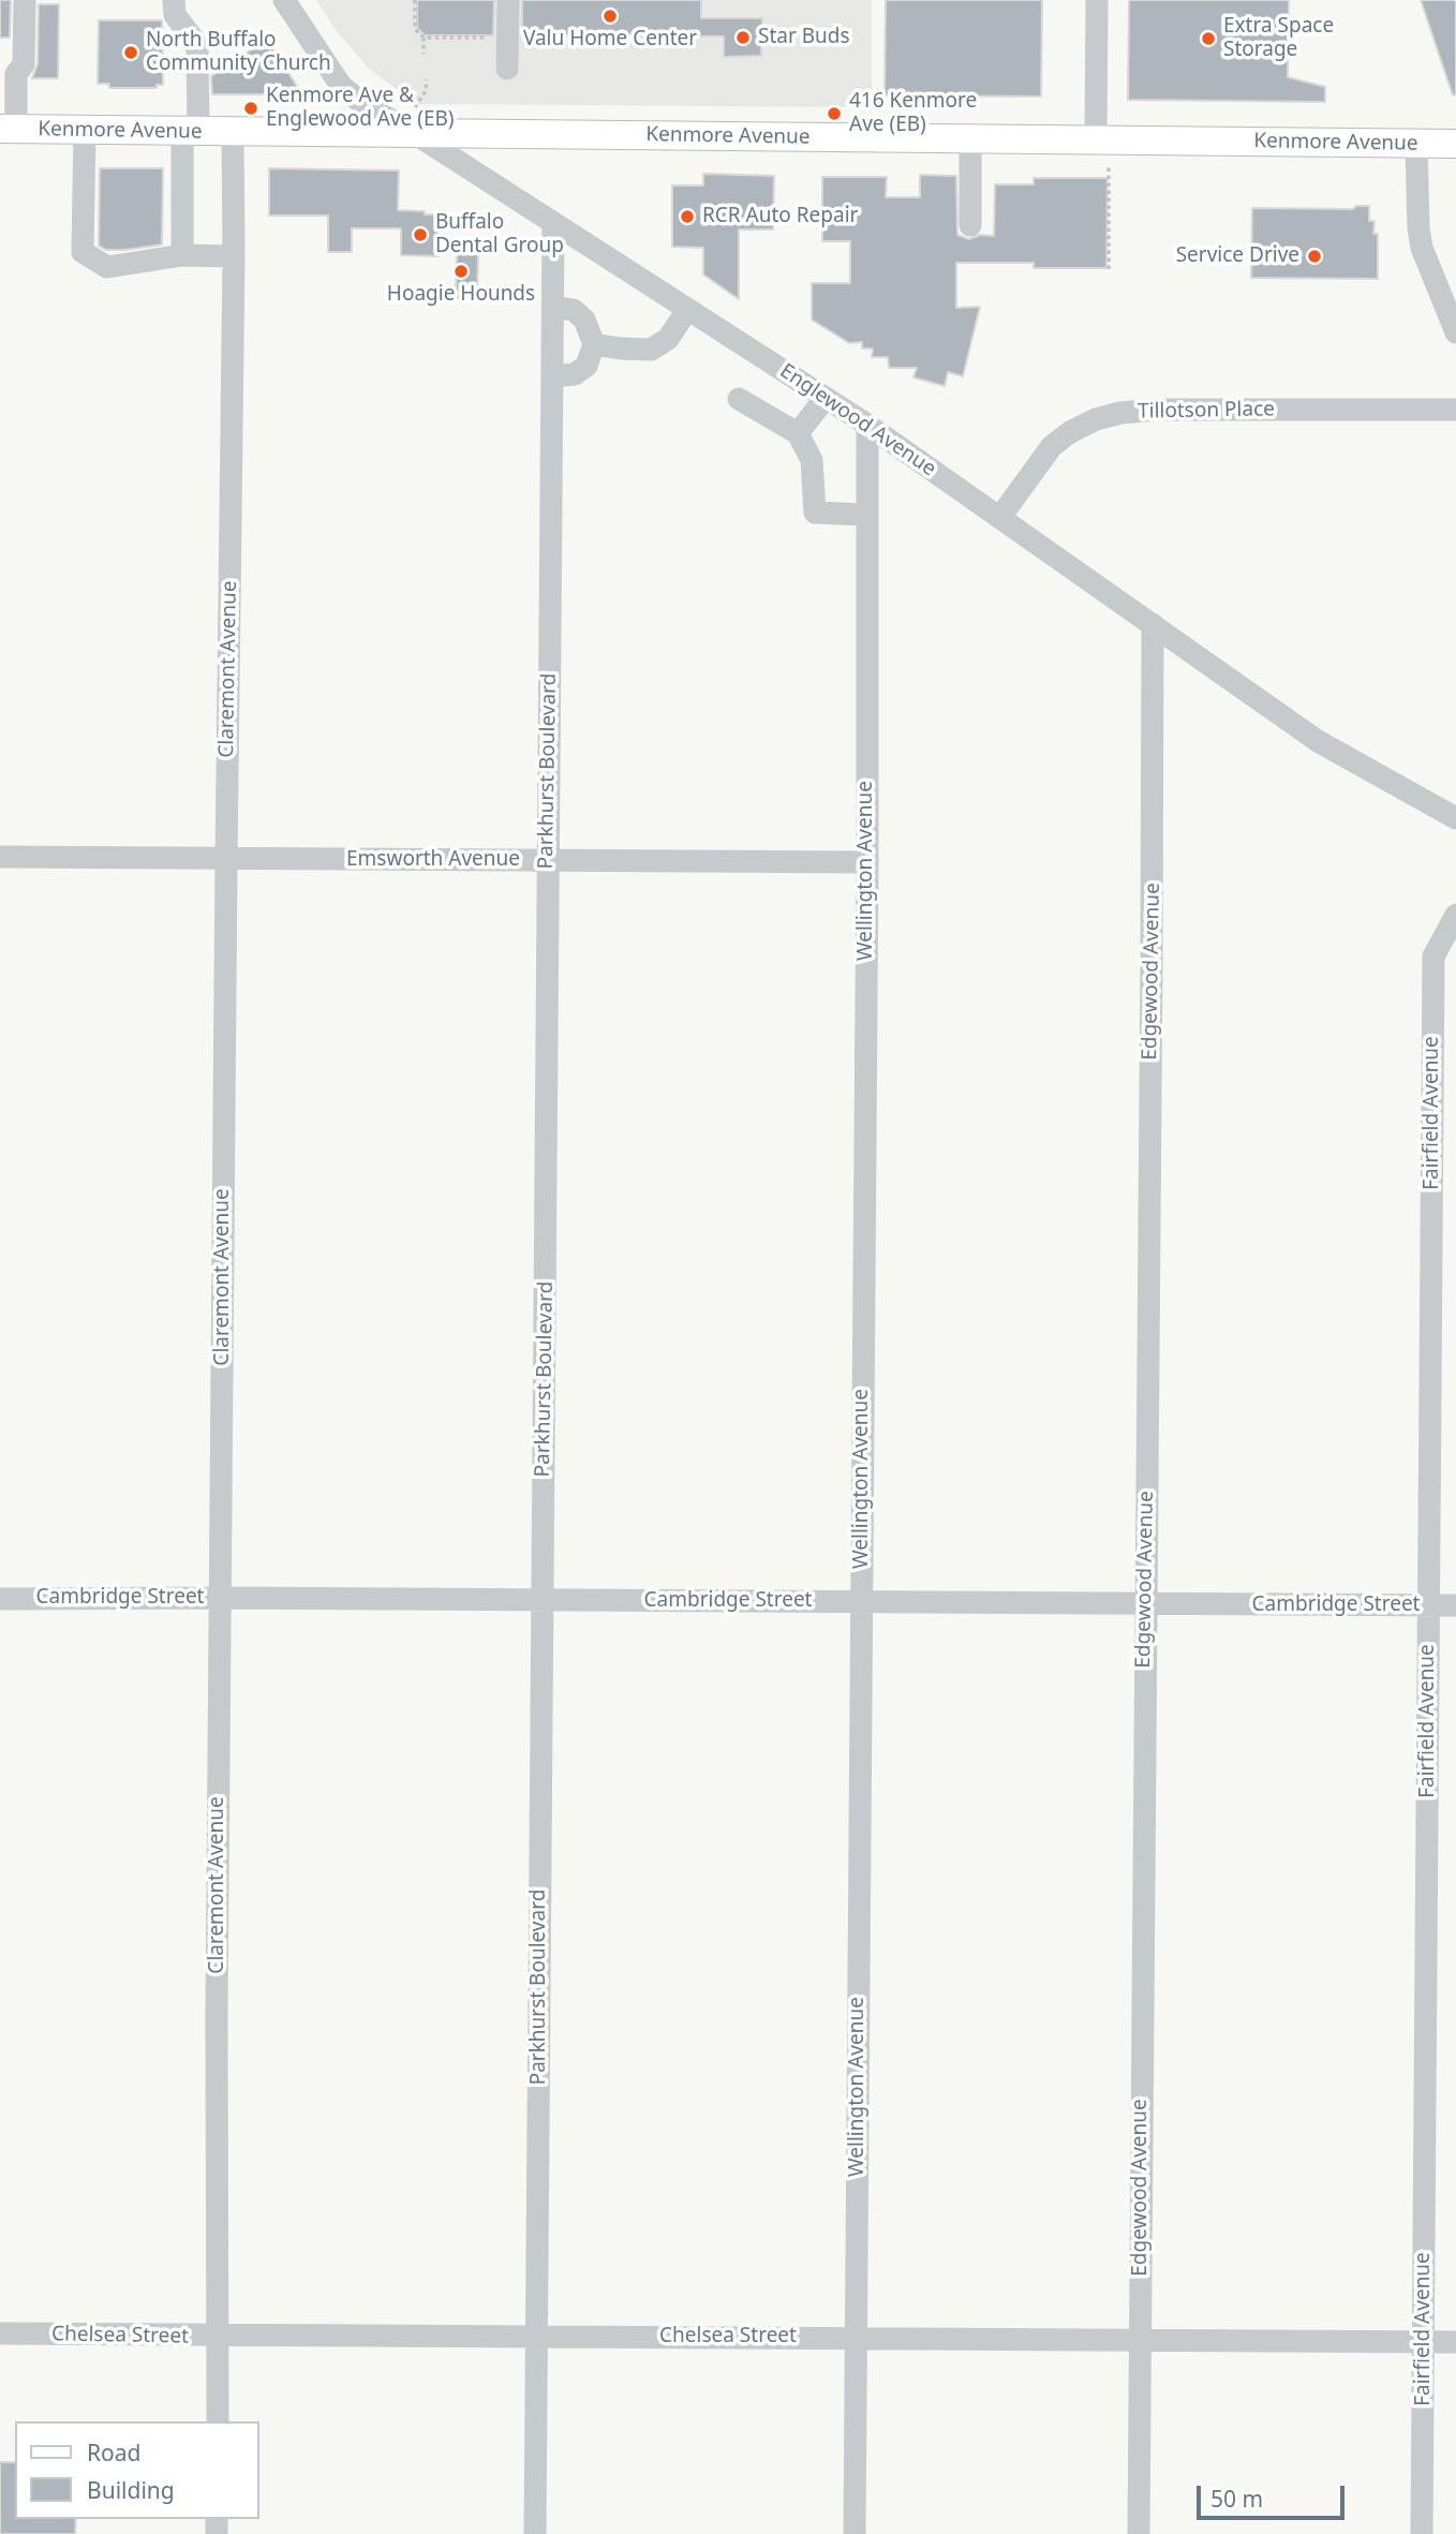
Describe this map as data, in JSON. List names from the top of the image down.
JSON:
{
  "streets": {
    "main road": ["Kenmore Avenue"],
    "street": [
      "Tillotson Place",
      "Englewood Avenue",
      "Claremont Avenue",
      "Parkhurst Boulevard",
      "Emsworth Avenue",
      "Wellington Avenue",
      "Edgewood Avenue",
      "Fairfield Avenue",
      "Cambridge Street",
      "Chelsea Street"
    ]
  },
  "crossings": [
    ["Kenmore Avenue", "Englewood Avenue"],
    ["Kenmore Avenue", "Claremont Avenue"],
    ["Tillotson Place", "Englewood Avenue"],
    ["Englewood Avenue", "Parkhurst Boulevard"],
    ["Englewood Avenue", "Wellington Avenue"],
    ["Englewood Avenue", "Edgewood Avenue"],
    ["Claremont Avenue", "Emsworth Avenue"],
    ["Claremont Avenue", "Cambridge Street"],
    ["Claremont Avenue", "Chelsea Street"],
    ["Parkhurst Boulevard", "Emsworth Avenue"],
    ["Parkhurst Boulevard", "Cambridge Street"],
    ["Parkhurst Boulevard", "Chelsea Street"],
    ["Emsworth Avenue", "Wellington Avenue"],
    ["Wellington Avenue", "Cambridge Street"],
    ["Wellington Avenue", "Chelsea Street"],
    ["Edgewood Avenue", "Cambridge Street"],
    ["Edgewood Avenue", "Chelsea Street"],
    ["Fairfield Avenue", "Cambridge Street"],
    ["Fairfield Avenue", "Chelsea Street"]
  ],
  "places": [
    "Valu Home Center",
    "Star Buds",
    "Extra Space Storage",
    "North Buffalo Community Church",
    "Kenmore Ave & Englewood Ave (EB)",
    "416 Kenmore Ave (EB)",
    "RCR Auto Repair",
    "Buffalo Dental Group",
    "Service Drive",
    "Hoagie Hounds"
  ],
  "legend": ["Road", "Building"],
  "scale_bar": "50 m"
}
